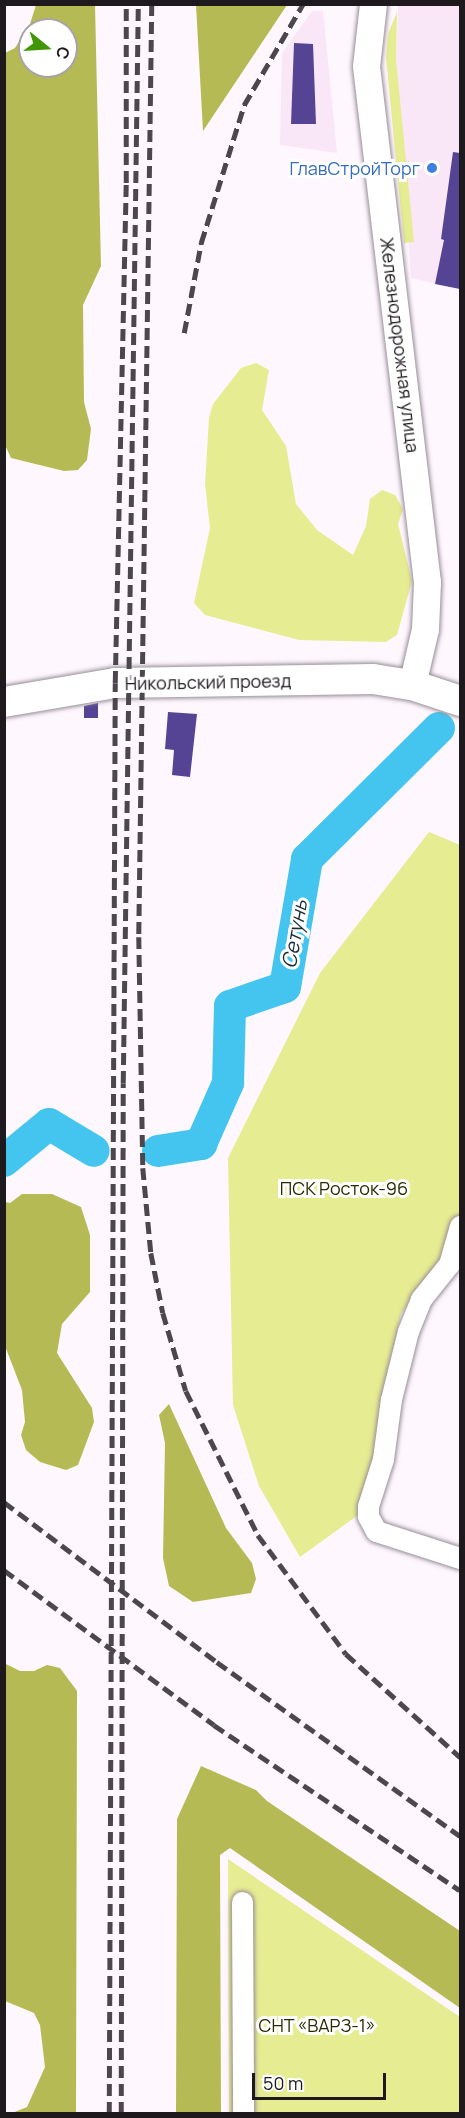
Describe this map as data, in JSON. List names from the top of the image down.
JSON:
{
  "streets": {
    "main road": ["Никольский проезд"],
    "street": ["Железнодорожная улица"]
  },
  "crossings": [
    ["Железнодорожная улица", "Никольский проезд"]
  ],
  "water": ["Сетунь"],
  "parks": ["ПСК Росток-96", "СНТ «ВАРЗ-1»"],
  "places": ["ГлавСтройТорг"],
  "scale_bar": "50 m",
  "north": "right"
}
